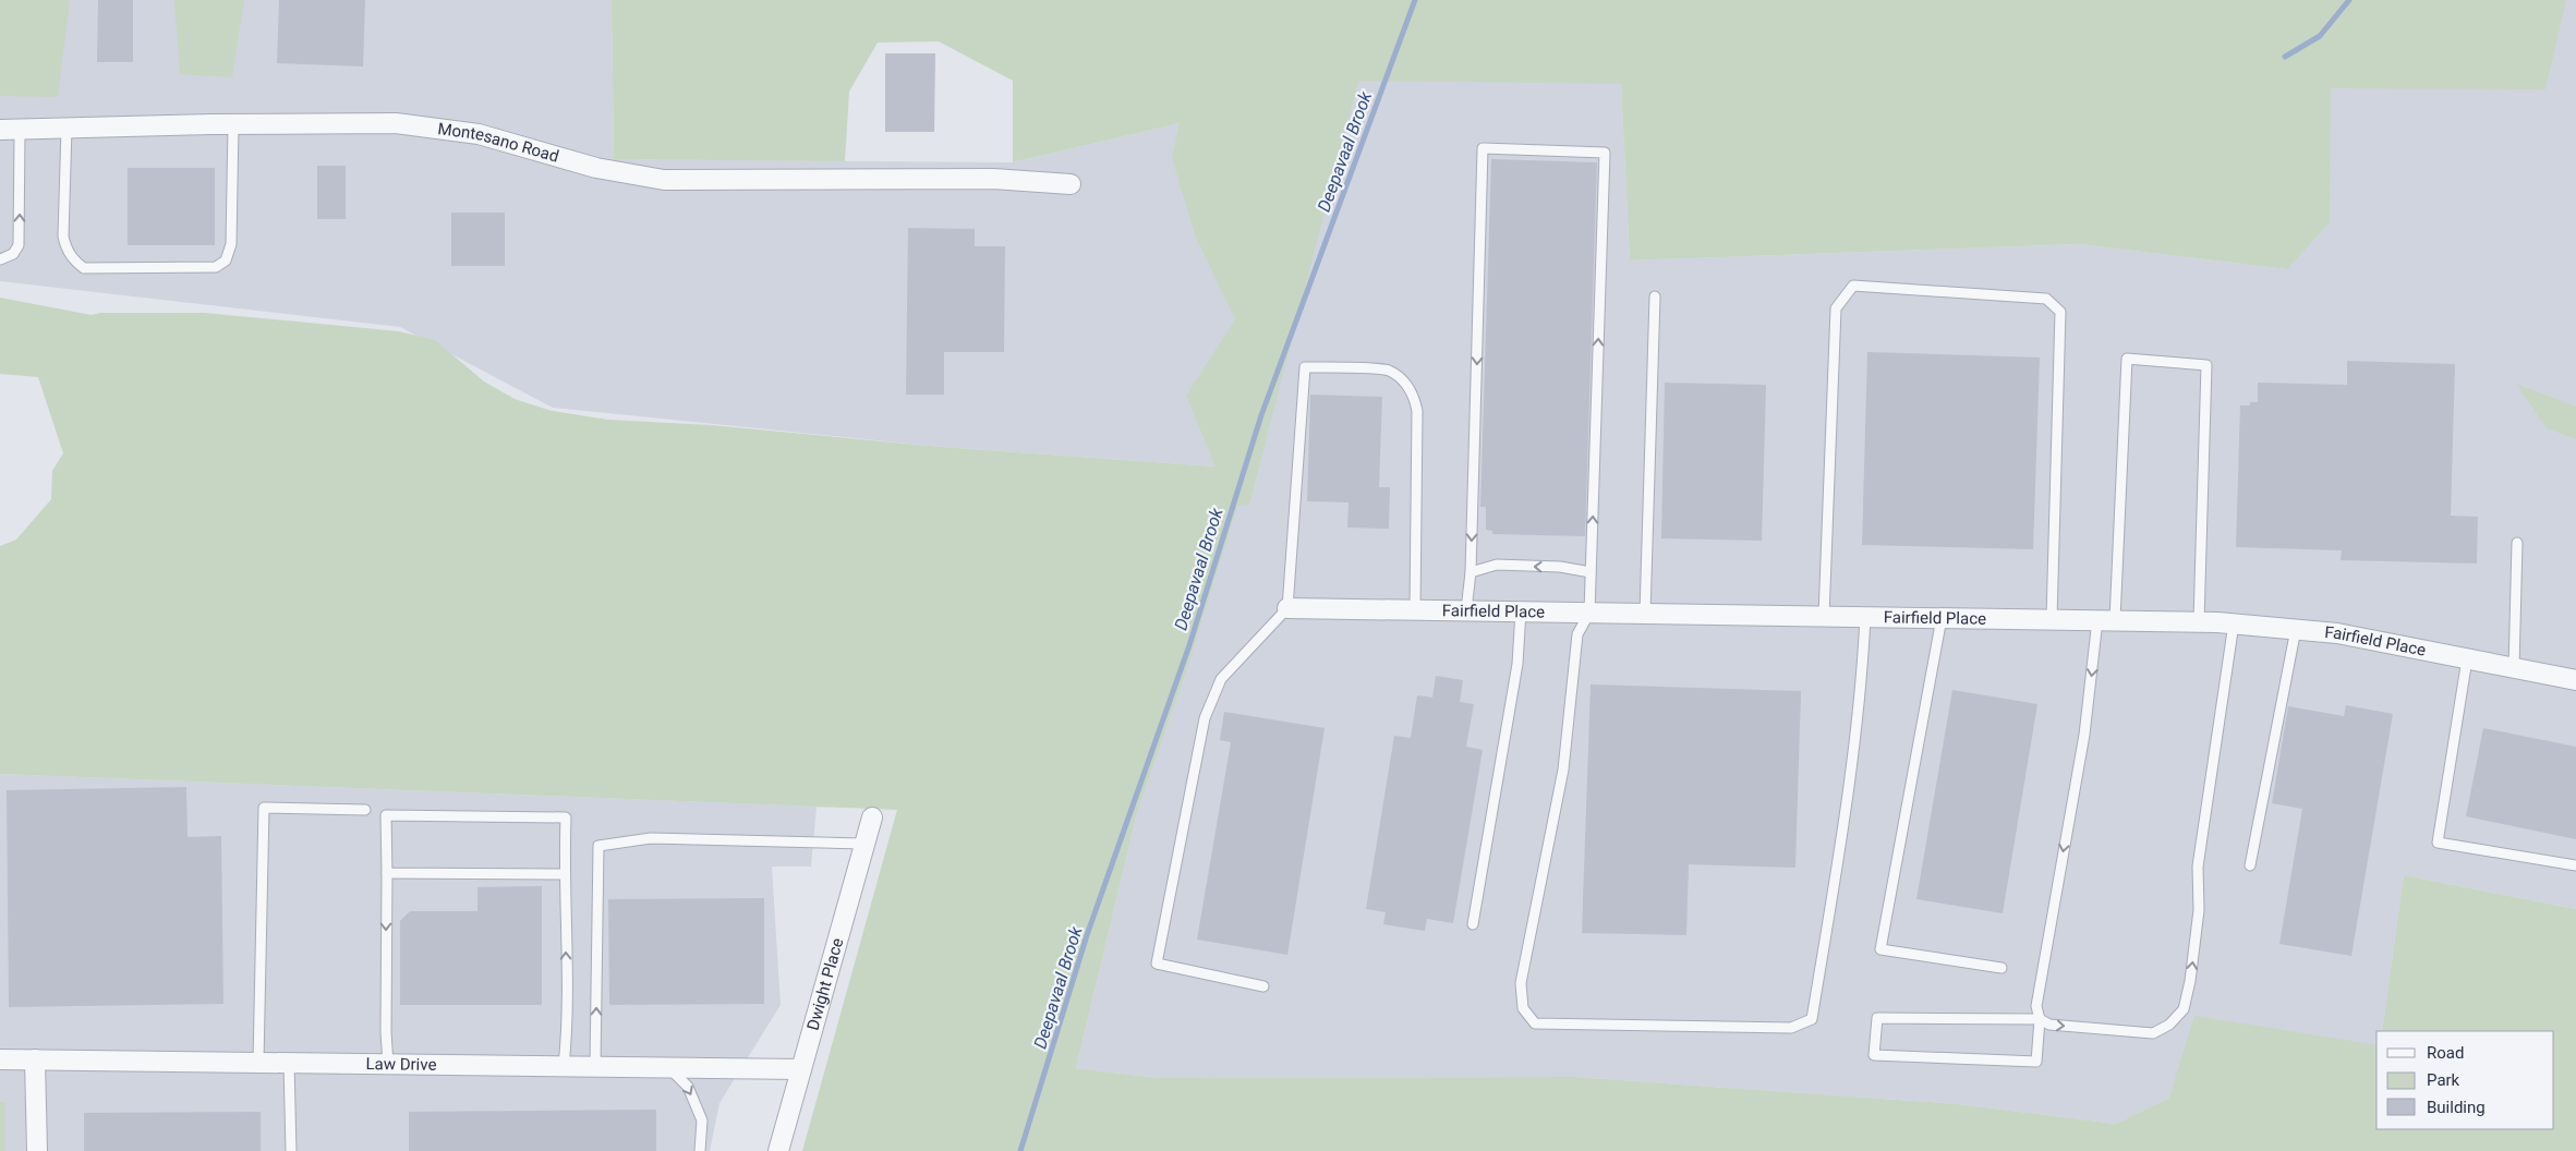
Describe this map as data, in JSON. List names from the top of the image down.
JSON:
{
  "streets": {
    "street": [
      "Montesano Road",
      "Fairfield Place",
      "Dwight Place",
      "Law Drive"
    ]
  },
  "crossings": [
    ["Dwight Place", "Law Drive"]
  ],
  "water": ["Deepavaal Brook"],
  "legend": ["Road", "Park", "Building"]
}
